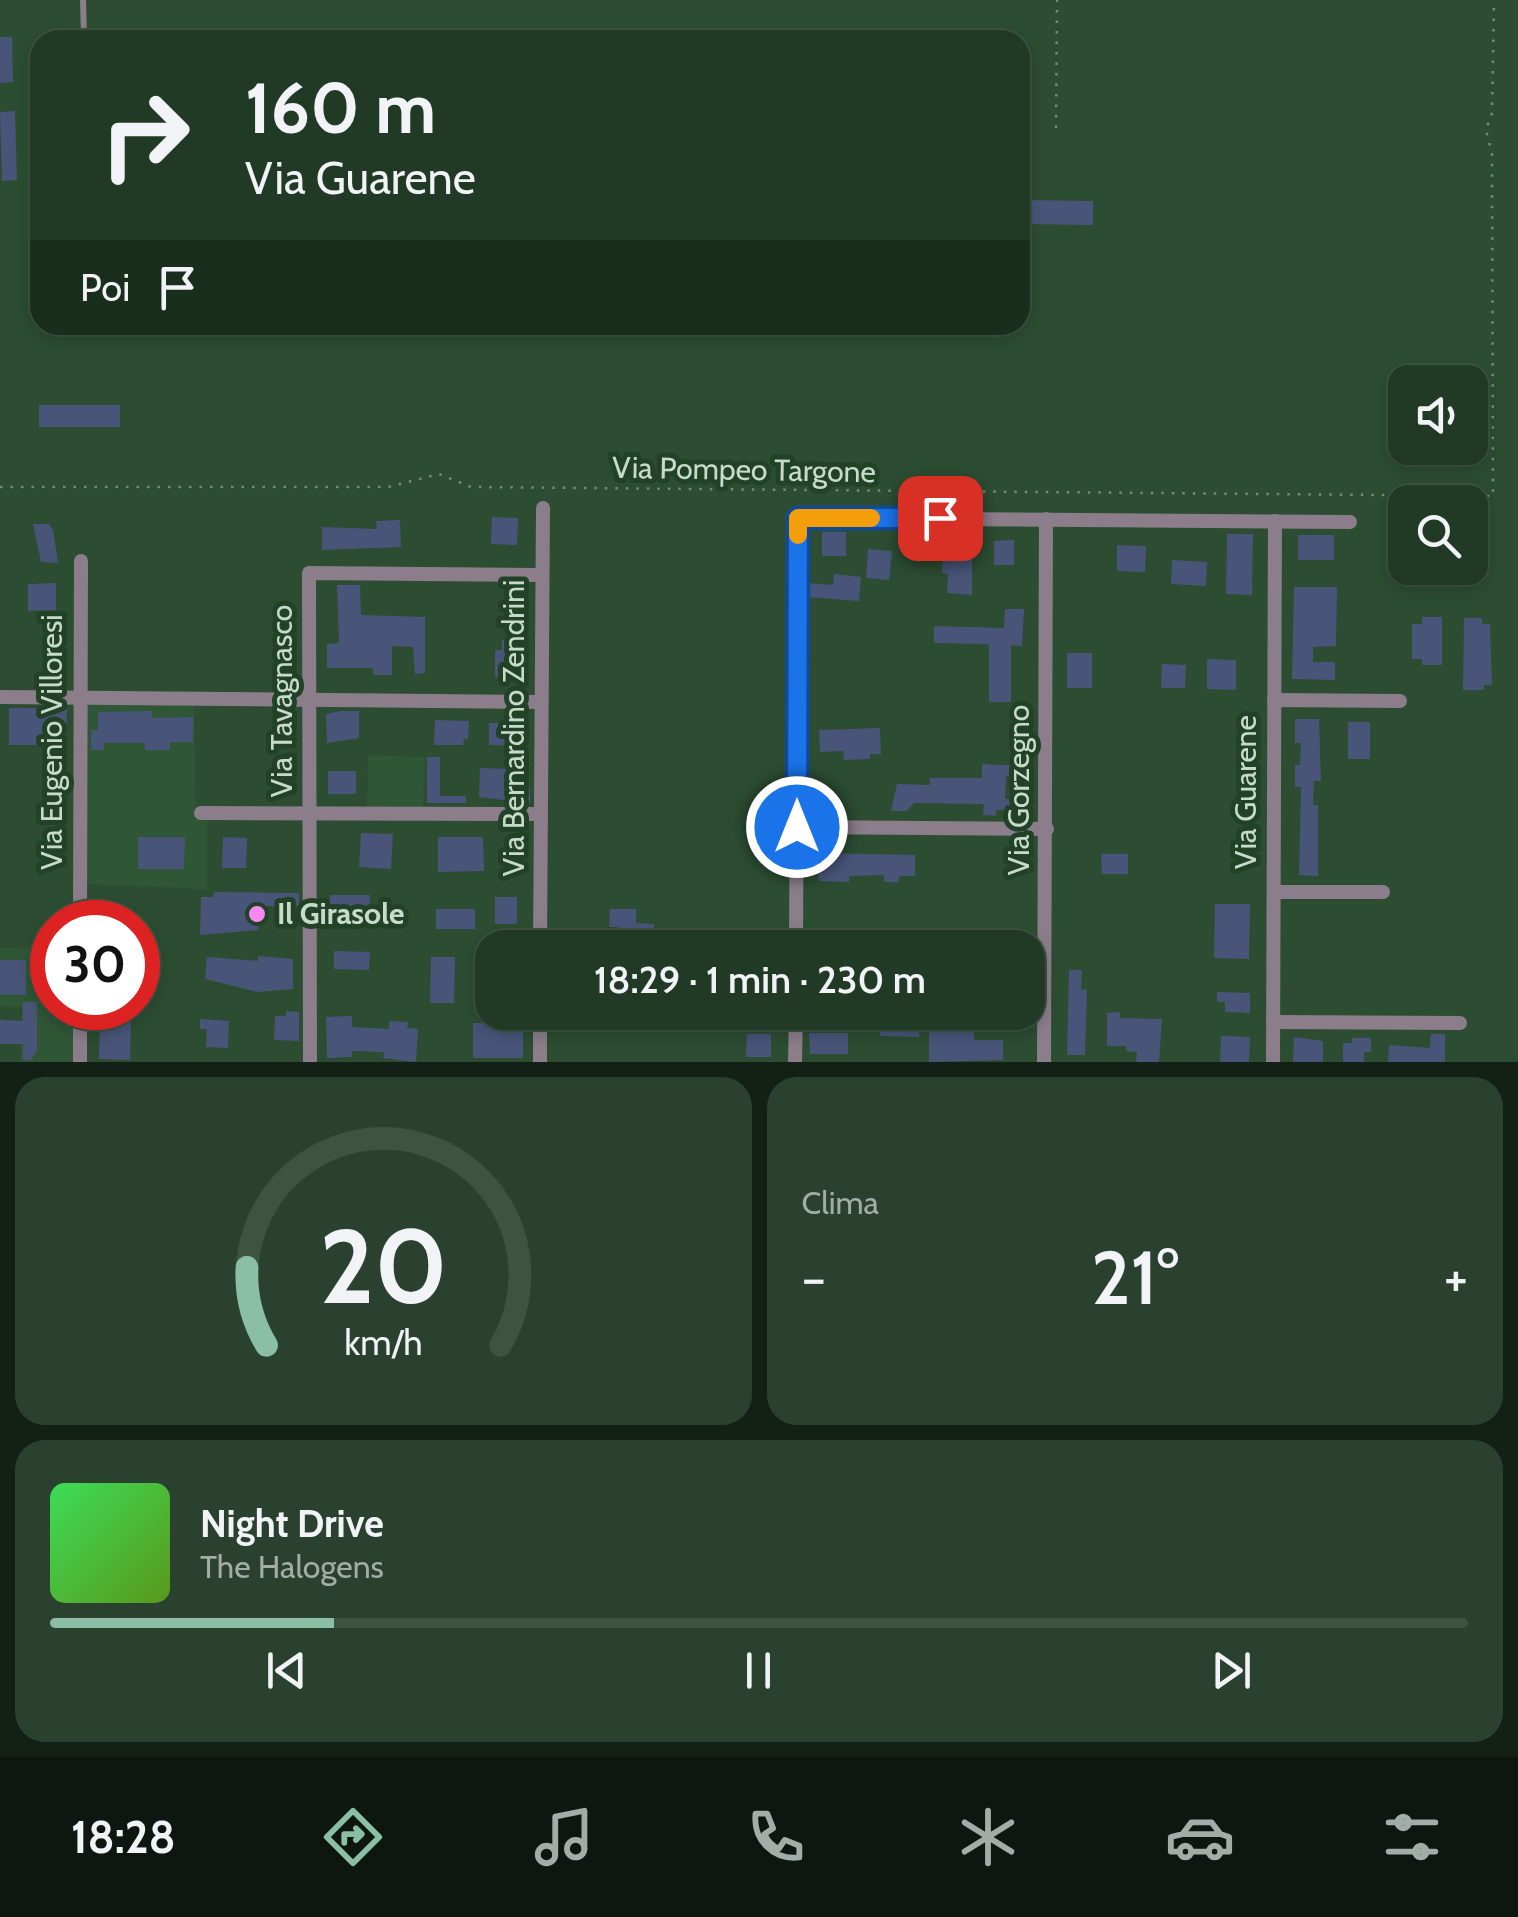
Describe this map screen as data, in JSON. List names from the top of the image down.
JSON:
{
  "streets": {
    "street": [
      "Via Tavagnasco",
      "Via Bernardino Zendrini",
      "Via Eugenio Villoresi",
      "Via Gorzegno",
      "Via Guarene"
    ],
    "path": ["Via Pompeo Targone"]
  },
  "crossings": [
    ["Via Tavagnasco", "Via Bernardino Zendrini"]
  ],
  "places": ["Il Girasole"],
  "page": {
    "turn": ["160 m", "Via Guarene"],
    "then": "Poi",
    "limit": "30",
    "trip": "18:29 · 1 min · 230 m",
    "tile": "Clima",
    "heat": ["−", "21°", "+"],
    "song": ["Night Drive", "The Halogens"],
    "tabs": "18:28",
    "gauge": ["20", "km/h"]
  }
}
